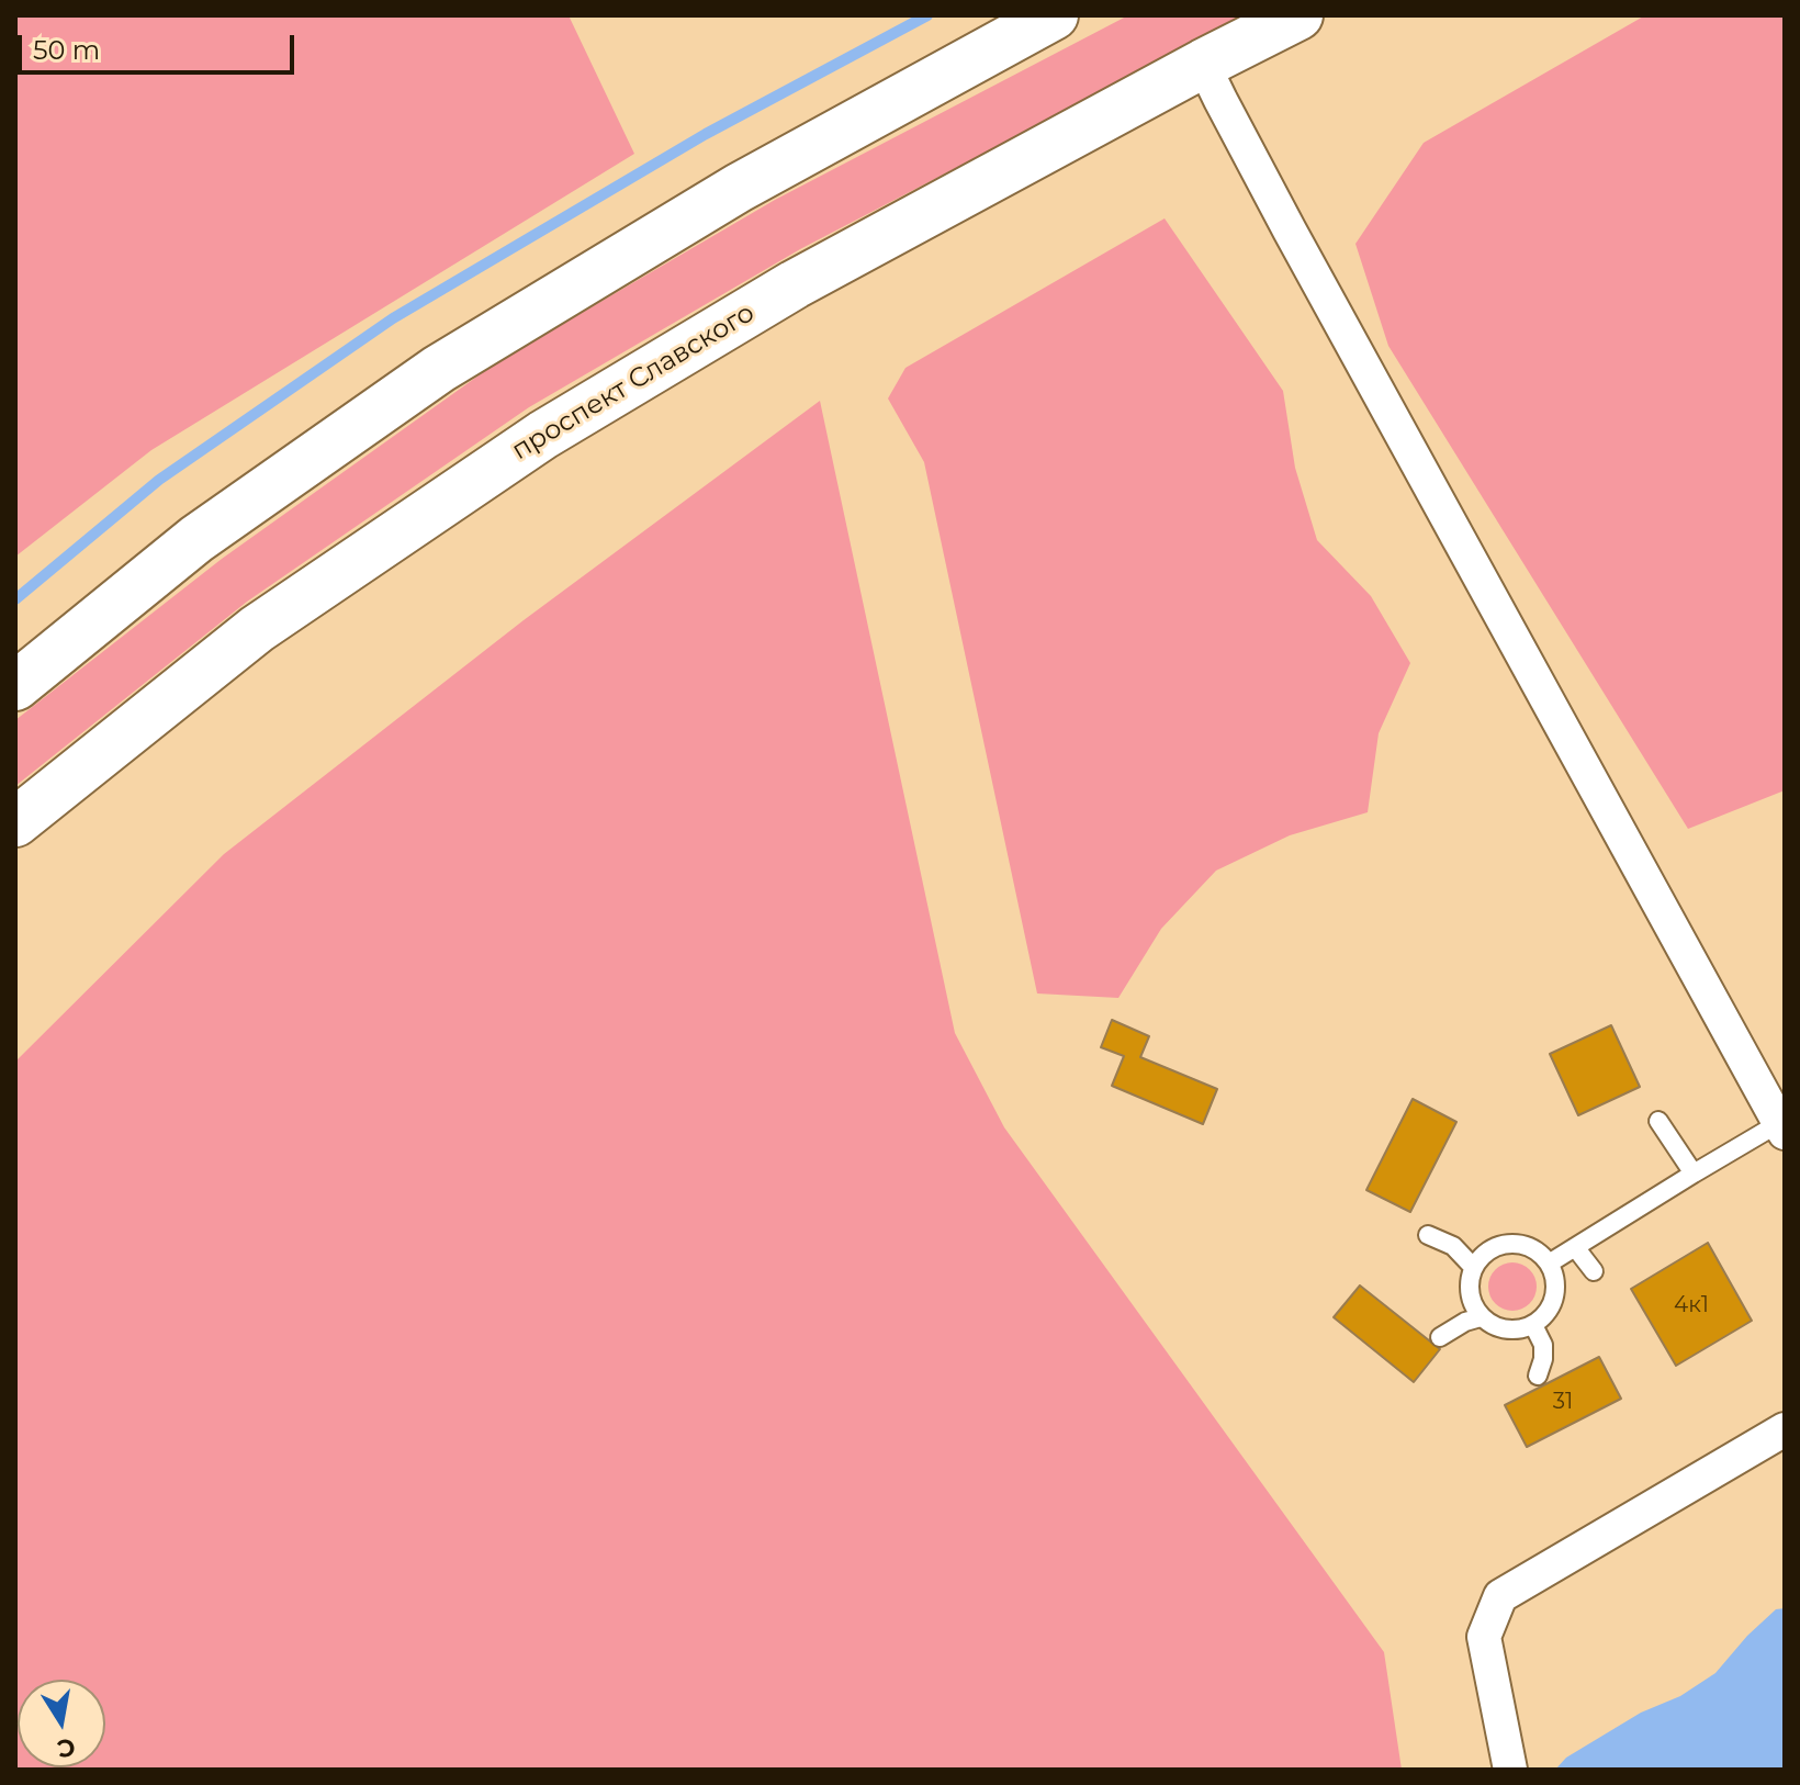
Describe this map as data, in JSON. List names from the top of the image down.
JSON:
{
  "streets": {
    "main road": ["проспект Славского"]
  },
  "house_numbers": ["4к1", "31"],
  "scale_bar": "50 m",
  "north": "bottom"
}
